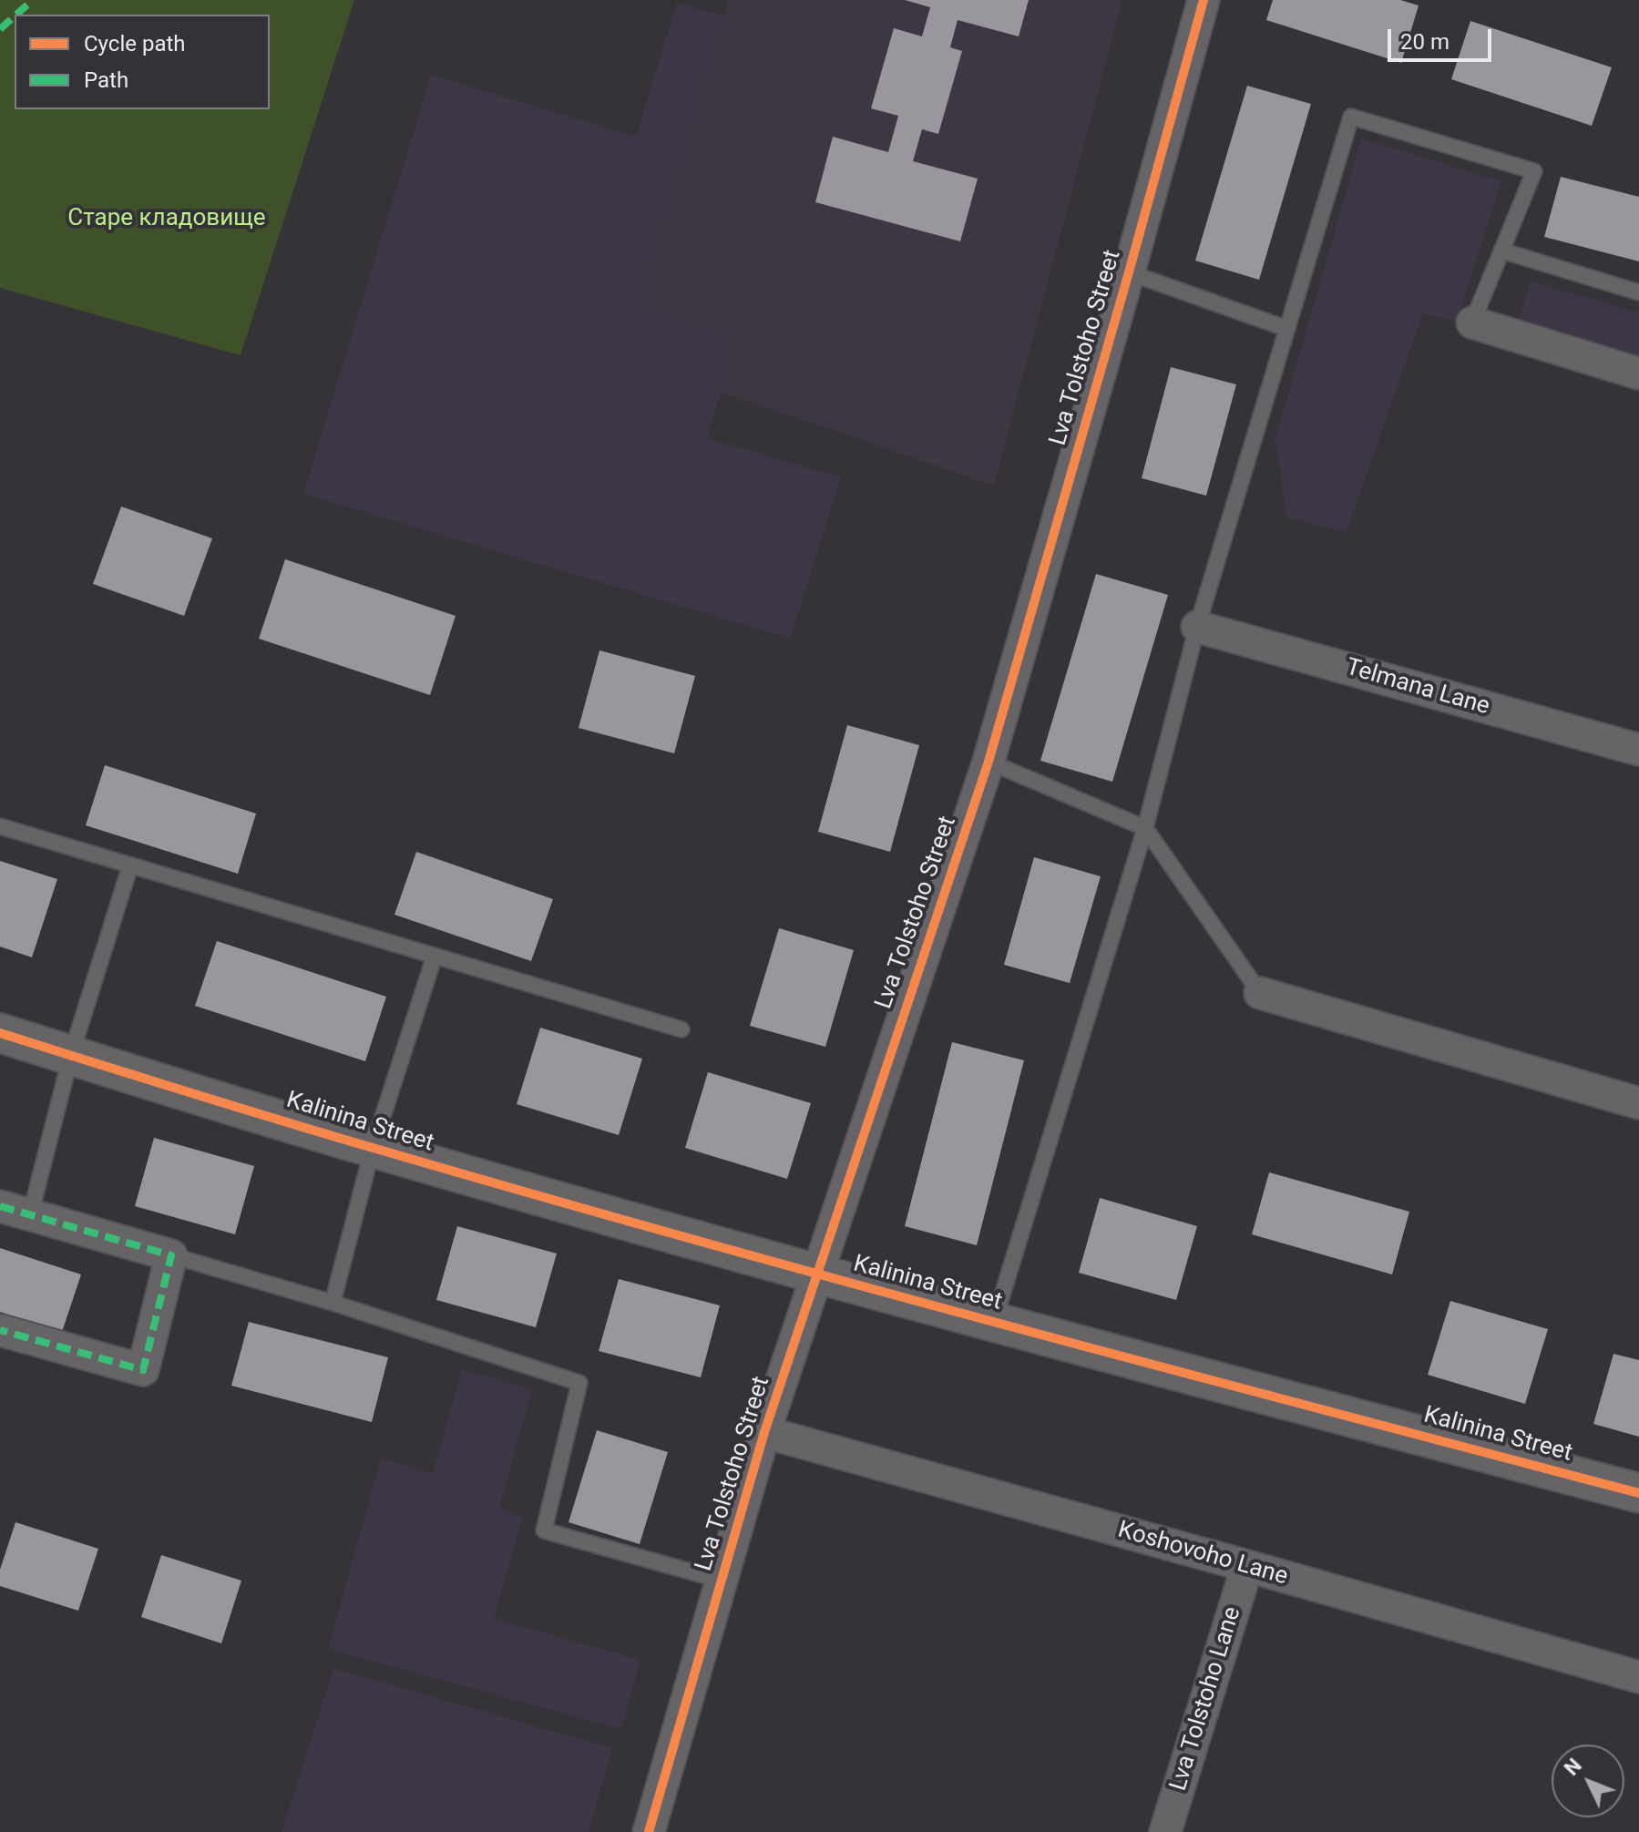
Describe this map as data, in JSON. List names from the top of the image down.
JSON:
{
  "streets": {
    "street": [
      "Lva Tolstoho Street",
      "Telmana Lane",
      "Kalinina Street",
      "Koshovoho Lane",
      "Lva Tolstoho Lane"
    ]
  },
  "crossings": [
    ["Lva Tolstoho Street", "Kalinina Street"],
    ["Lva Tolstoho Street", "Koshovoho Lane"],
    ["Koshovoho Lane", "Lva Tolstoho Lane"]
  ],
  "parks": ["Старе кладовище"],
  "legend": ["Cycle path", "Path"],
  "scale_bar": "20 m",
  "north": "top left"
}
